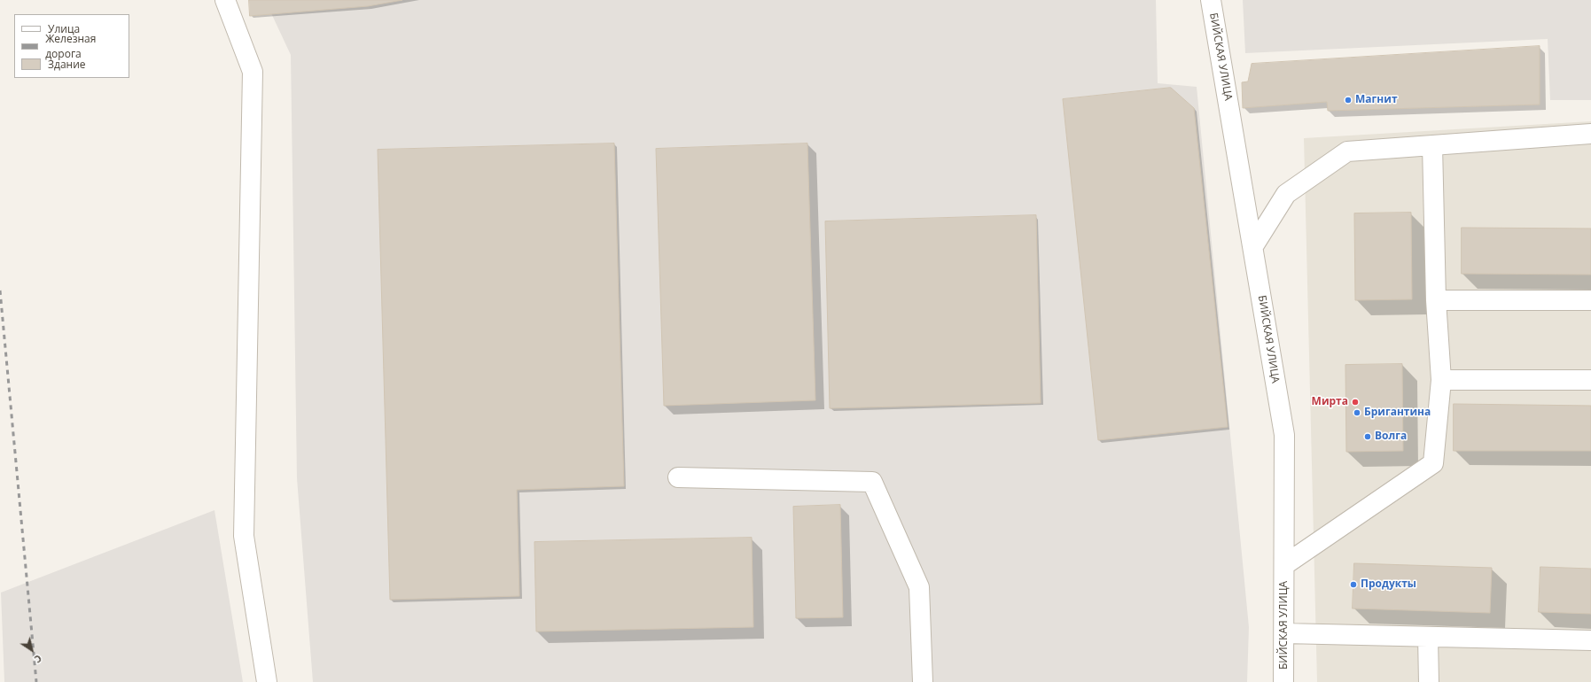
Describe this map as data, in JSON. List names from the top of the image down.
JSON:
{
  "streets": {
    "street": ["БИЙСКАЯ УЛИЦА"]
  },
  "places": [
    "Магнит",
    "Мирта",
    "Бригантина",
    "Волга",
    "Продукты"
  ],
  "legend": ["Улица", "Железная дорога", "Здание"],
  "north": "bottom right"
}
